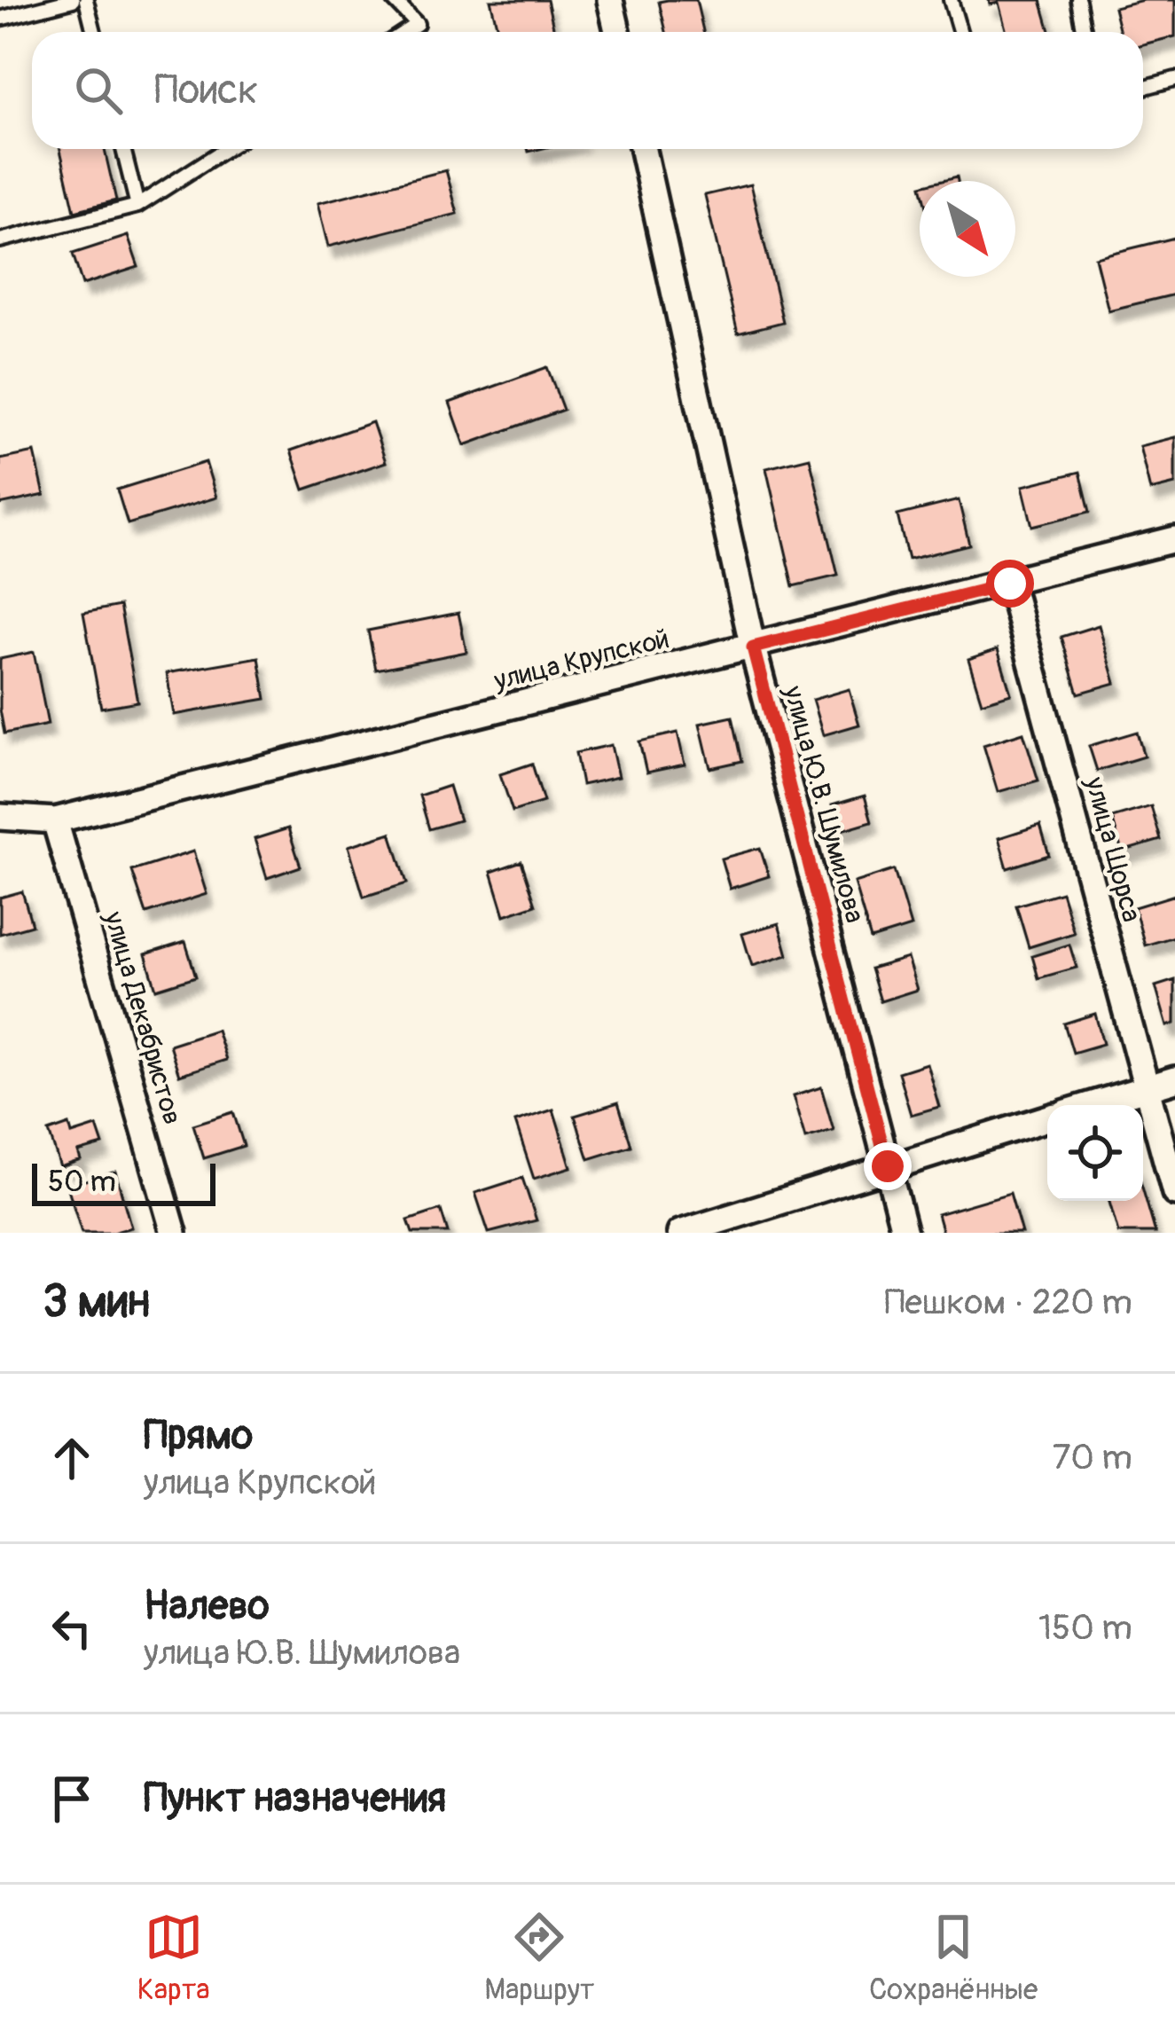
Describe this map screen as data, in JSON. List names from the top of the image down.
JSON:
{
  "streets": {
    "street": [
      "улица Крупской",
      "улица Ю.В. Шумилова",
      "улица Щорса",
      "улица Декабристов"
    ]
  },
  "crossings": [
    ["улица Крупской", "улица Ю.В. Шумилова"],
    ["улица Крупской", "улица Щорса"],
    ["улица Крупской", "улица Декабристов"]
  ],
  "scale_bar": "50 m",
  "north": "bottom right",
  "page": {
    "search": "Поиск",
    "scale": "50 m",
    "heading": ["3 мин", "Пешком · 220 m"],
    "list": [
      ["Прямо", "улица Крупской", "70 m"],
      ["Налево", "улица Ю.В. Шумилова", "150 m"],
      "Пункт назначения"
    ],
    "nav": ["Карта", "Маршрут", "Сохранённые"]
  }
}
